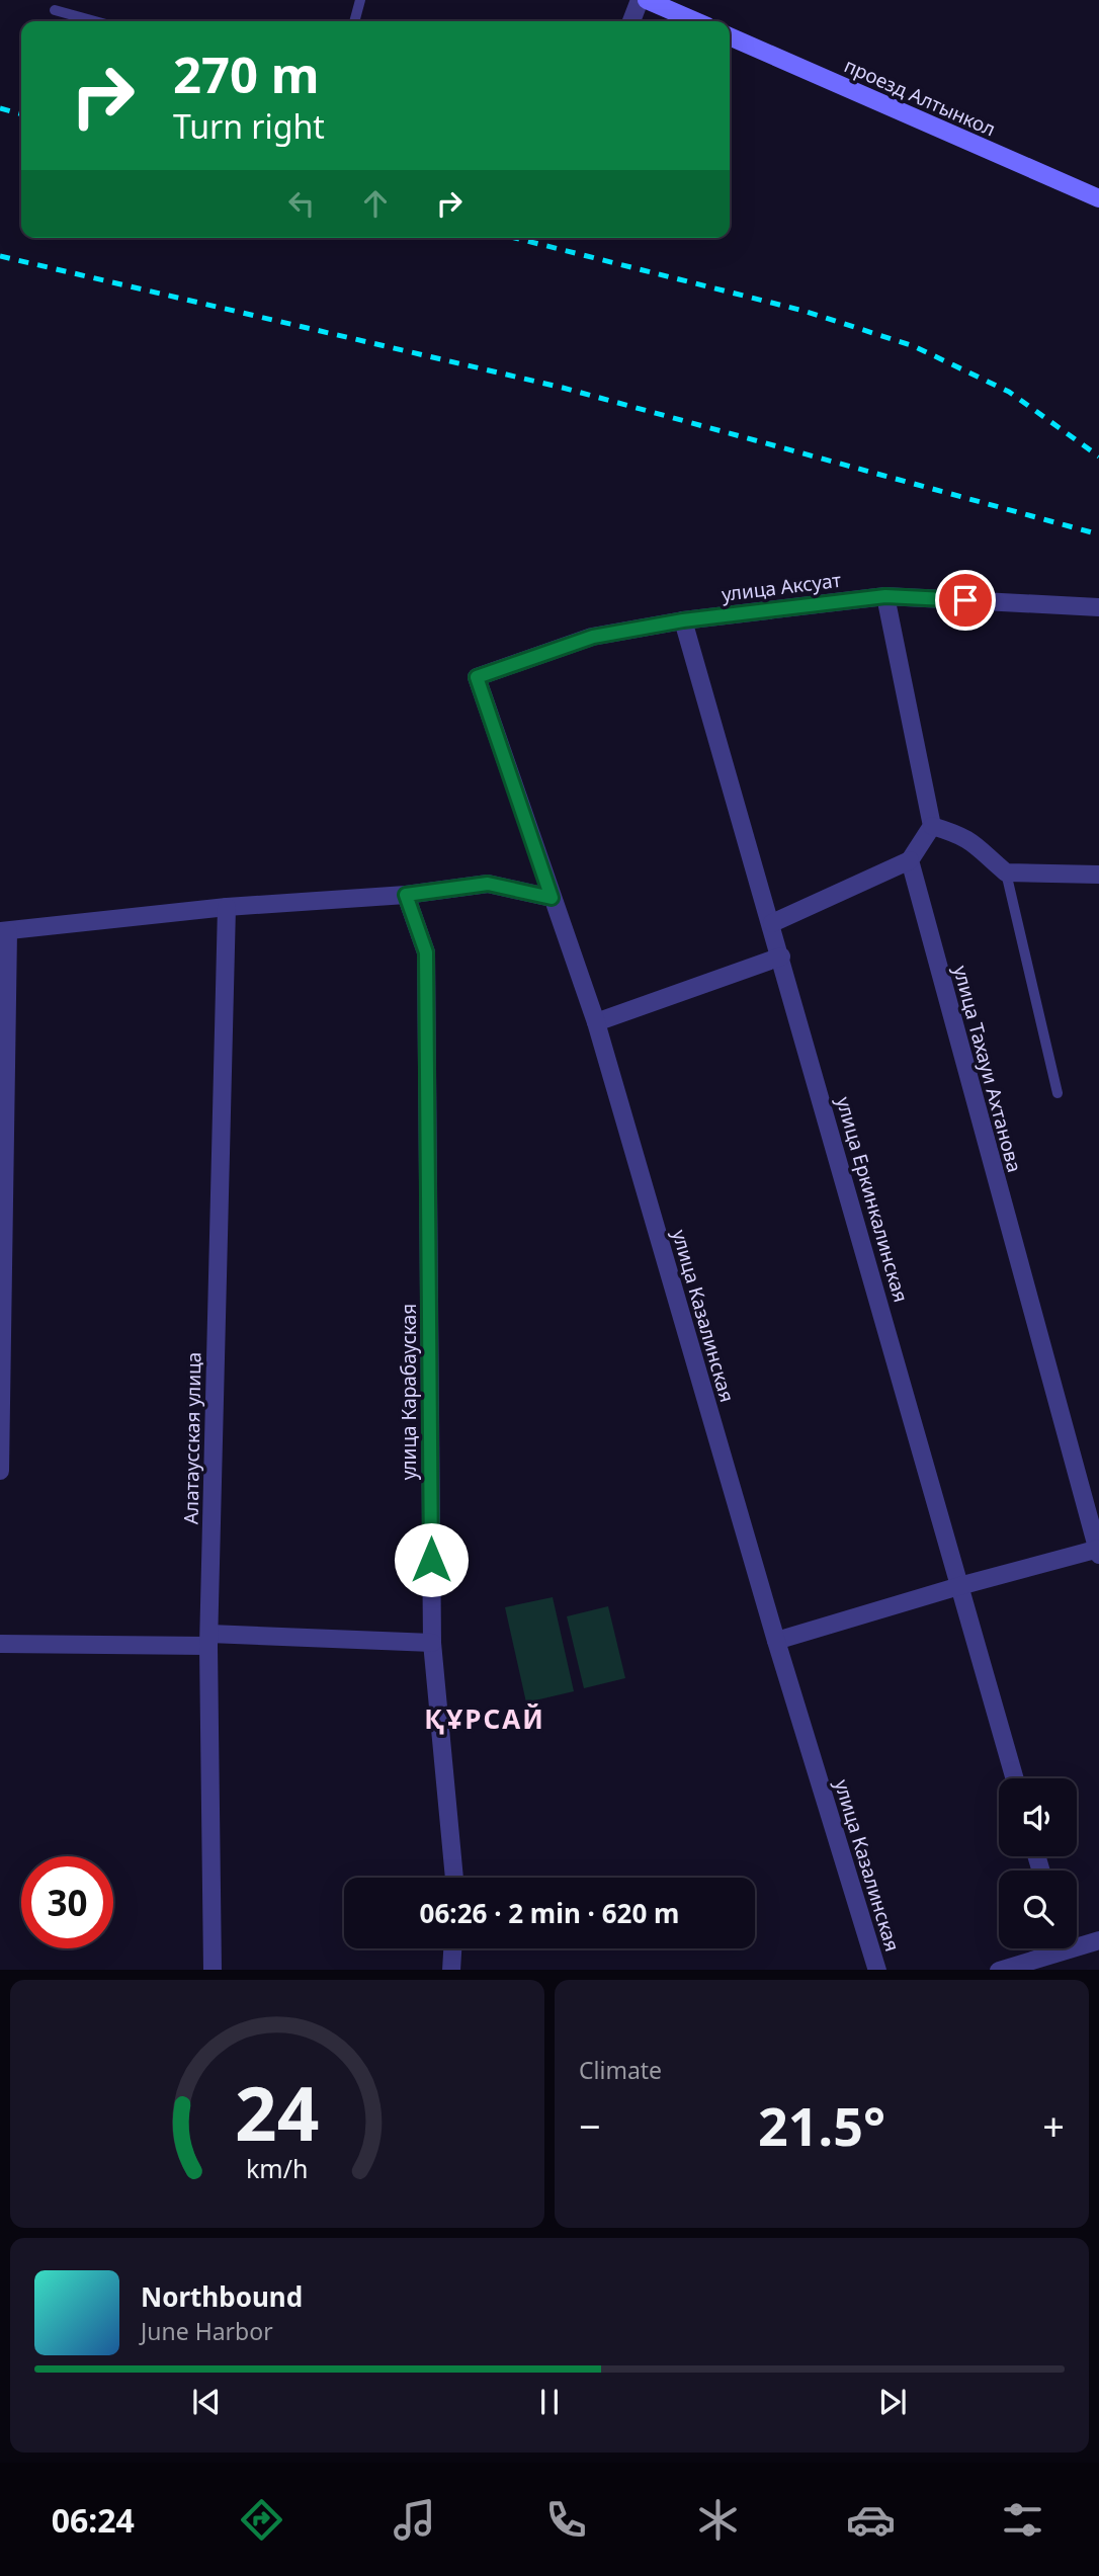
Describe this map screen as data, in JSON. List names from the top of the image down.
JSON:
{
  "streets": {
    "main road": ["проезд Алтынкол"],
    "street": [
      "улица Аксуат",
      "улица Тахауи Ахтанова",
      "улица Еркинкалинская",
      "улица Казалинская",
      "улица Карабауская",
      "Алатаусская улица"
    ]
  },
  "crossings": [
    ["улица Аксуат", "улица Еркинкалинская"],
    ["улица Аксуат", "улица Казалинская"]
  ],
  "districts": ["ҚҰРСАЙ"],
  "page": {
    "turn": ["270 m", "Turn right"],
    "limit": "30",
    "trip": "06:26 · 2 min · 620 m",
    "tile": "Climate",
    "heat": ["−", "21.5°", "+"],
    "song": ["Northbound", "June Harbor"],
    "tabs": "06:24",
    "gauge": ["24", "km/h"]
  }
}
